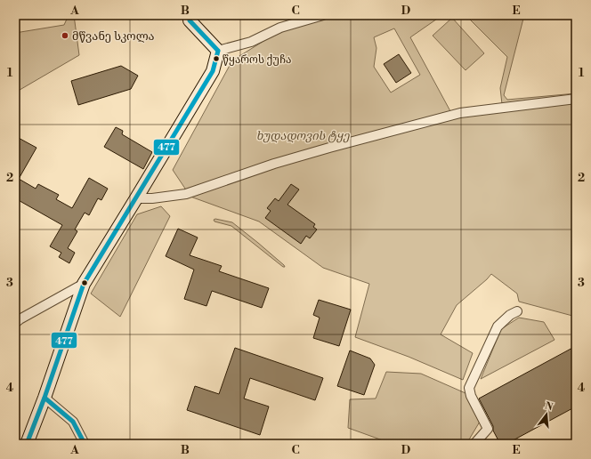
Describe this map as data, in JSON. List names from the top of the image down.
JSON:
{
  "parks": ["ხუდადოვის ტყე"],
  "places": ["მწვანე სკოლა", "წყაროს ქუჩა"],
  "lines": ["transit line 477"],
  "north": "top",
  "grid": {
    "columns": [
      "A",
      "B",
      "C",
      "D",
      "E"
    ],
    "rows": [
      "1",
      "2",
      "3",
      "4"
    ]
  }
}
